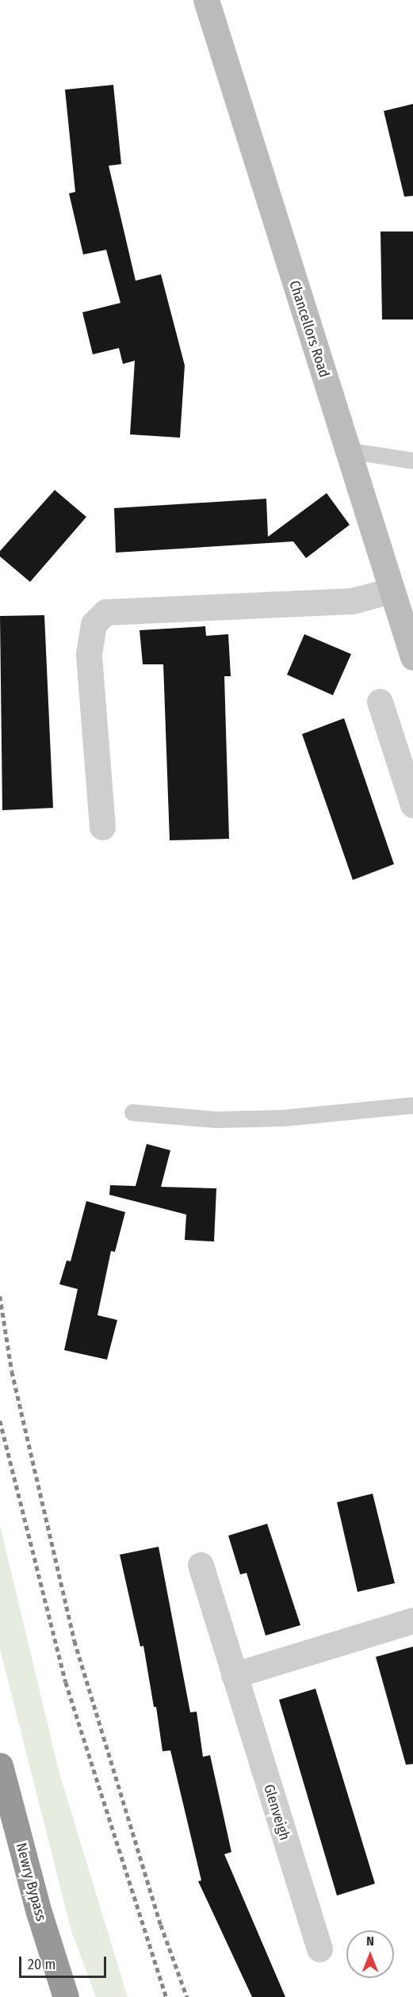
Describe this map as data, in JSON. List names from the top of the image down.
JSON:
{
  "streets": {
    "highway": ["Newry Bypass"],
    "street": ["Chancellors Road", "Glenveigh"]
  },
  "scale_bar": "20 m",
  "north": "top"
}
